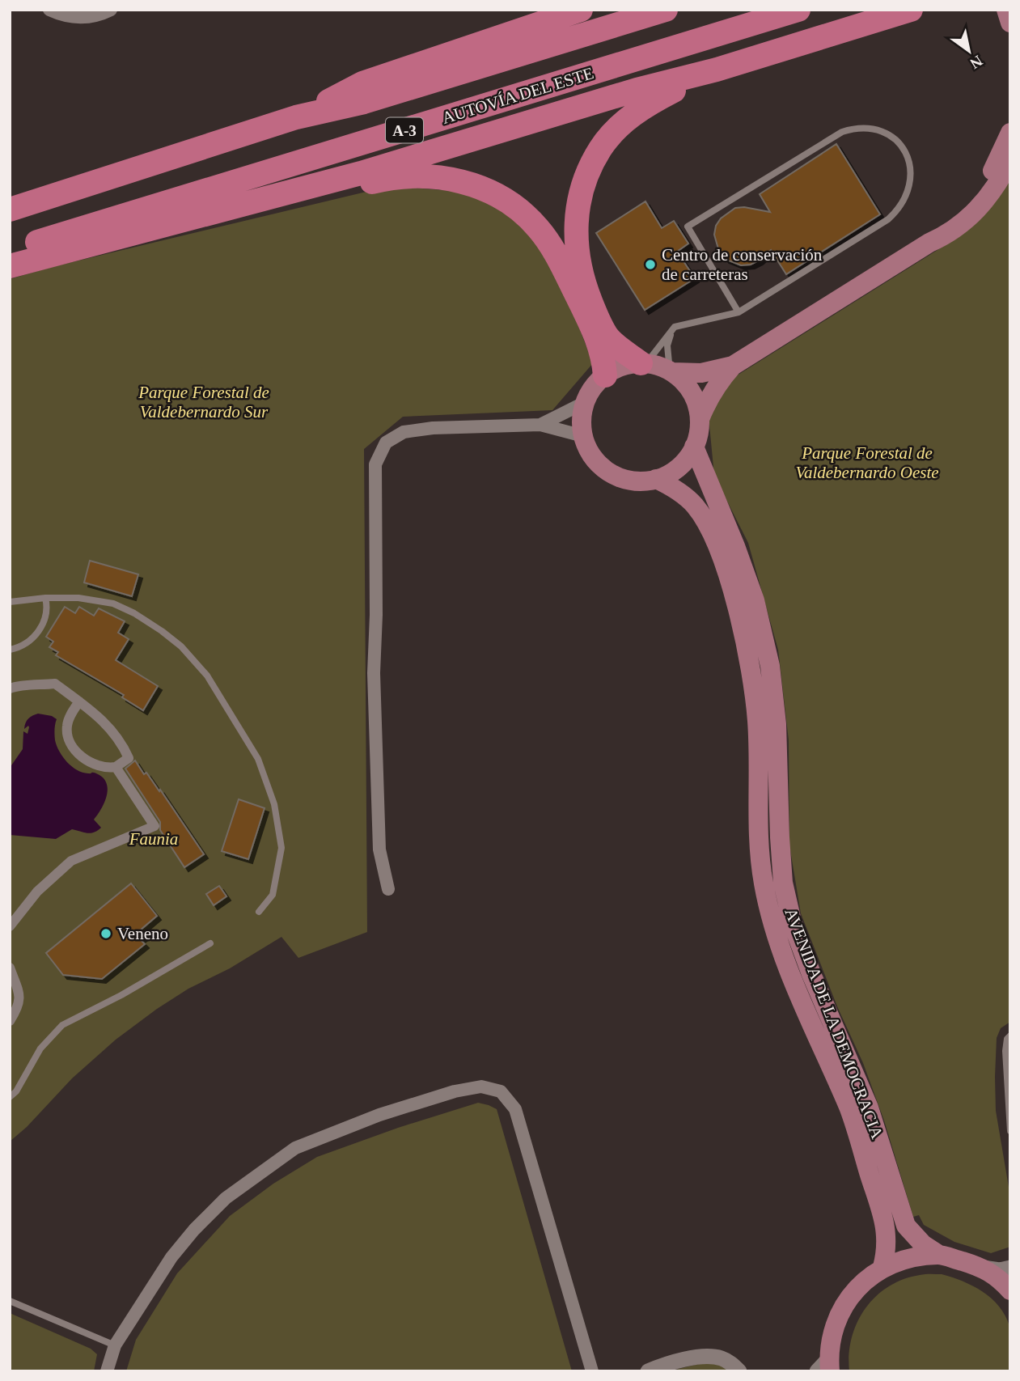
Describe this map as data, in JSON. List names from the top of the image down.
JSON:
{
  "streets": {
    "highway": ["AUTOVÍA DEL ESTE", "A-3"],
    "main road": ["AVENIDA DE LA DEMOCRACIA"]
  },
  "parks": ["Parque Forestal de Valdebernardo Sur", "Parque Forestal de Valdebernardo Oeste", "Faunia"],
  "places": ["Centro de conservación de carreteras", "Veneno"],
  "north": "bottom right"
}
